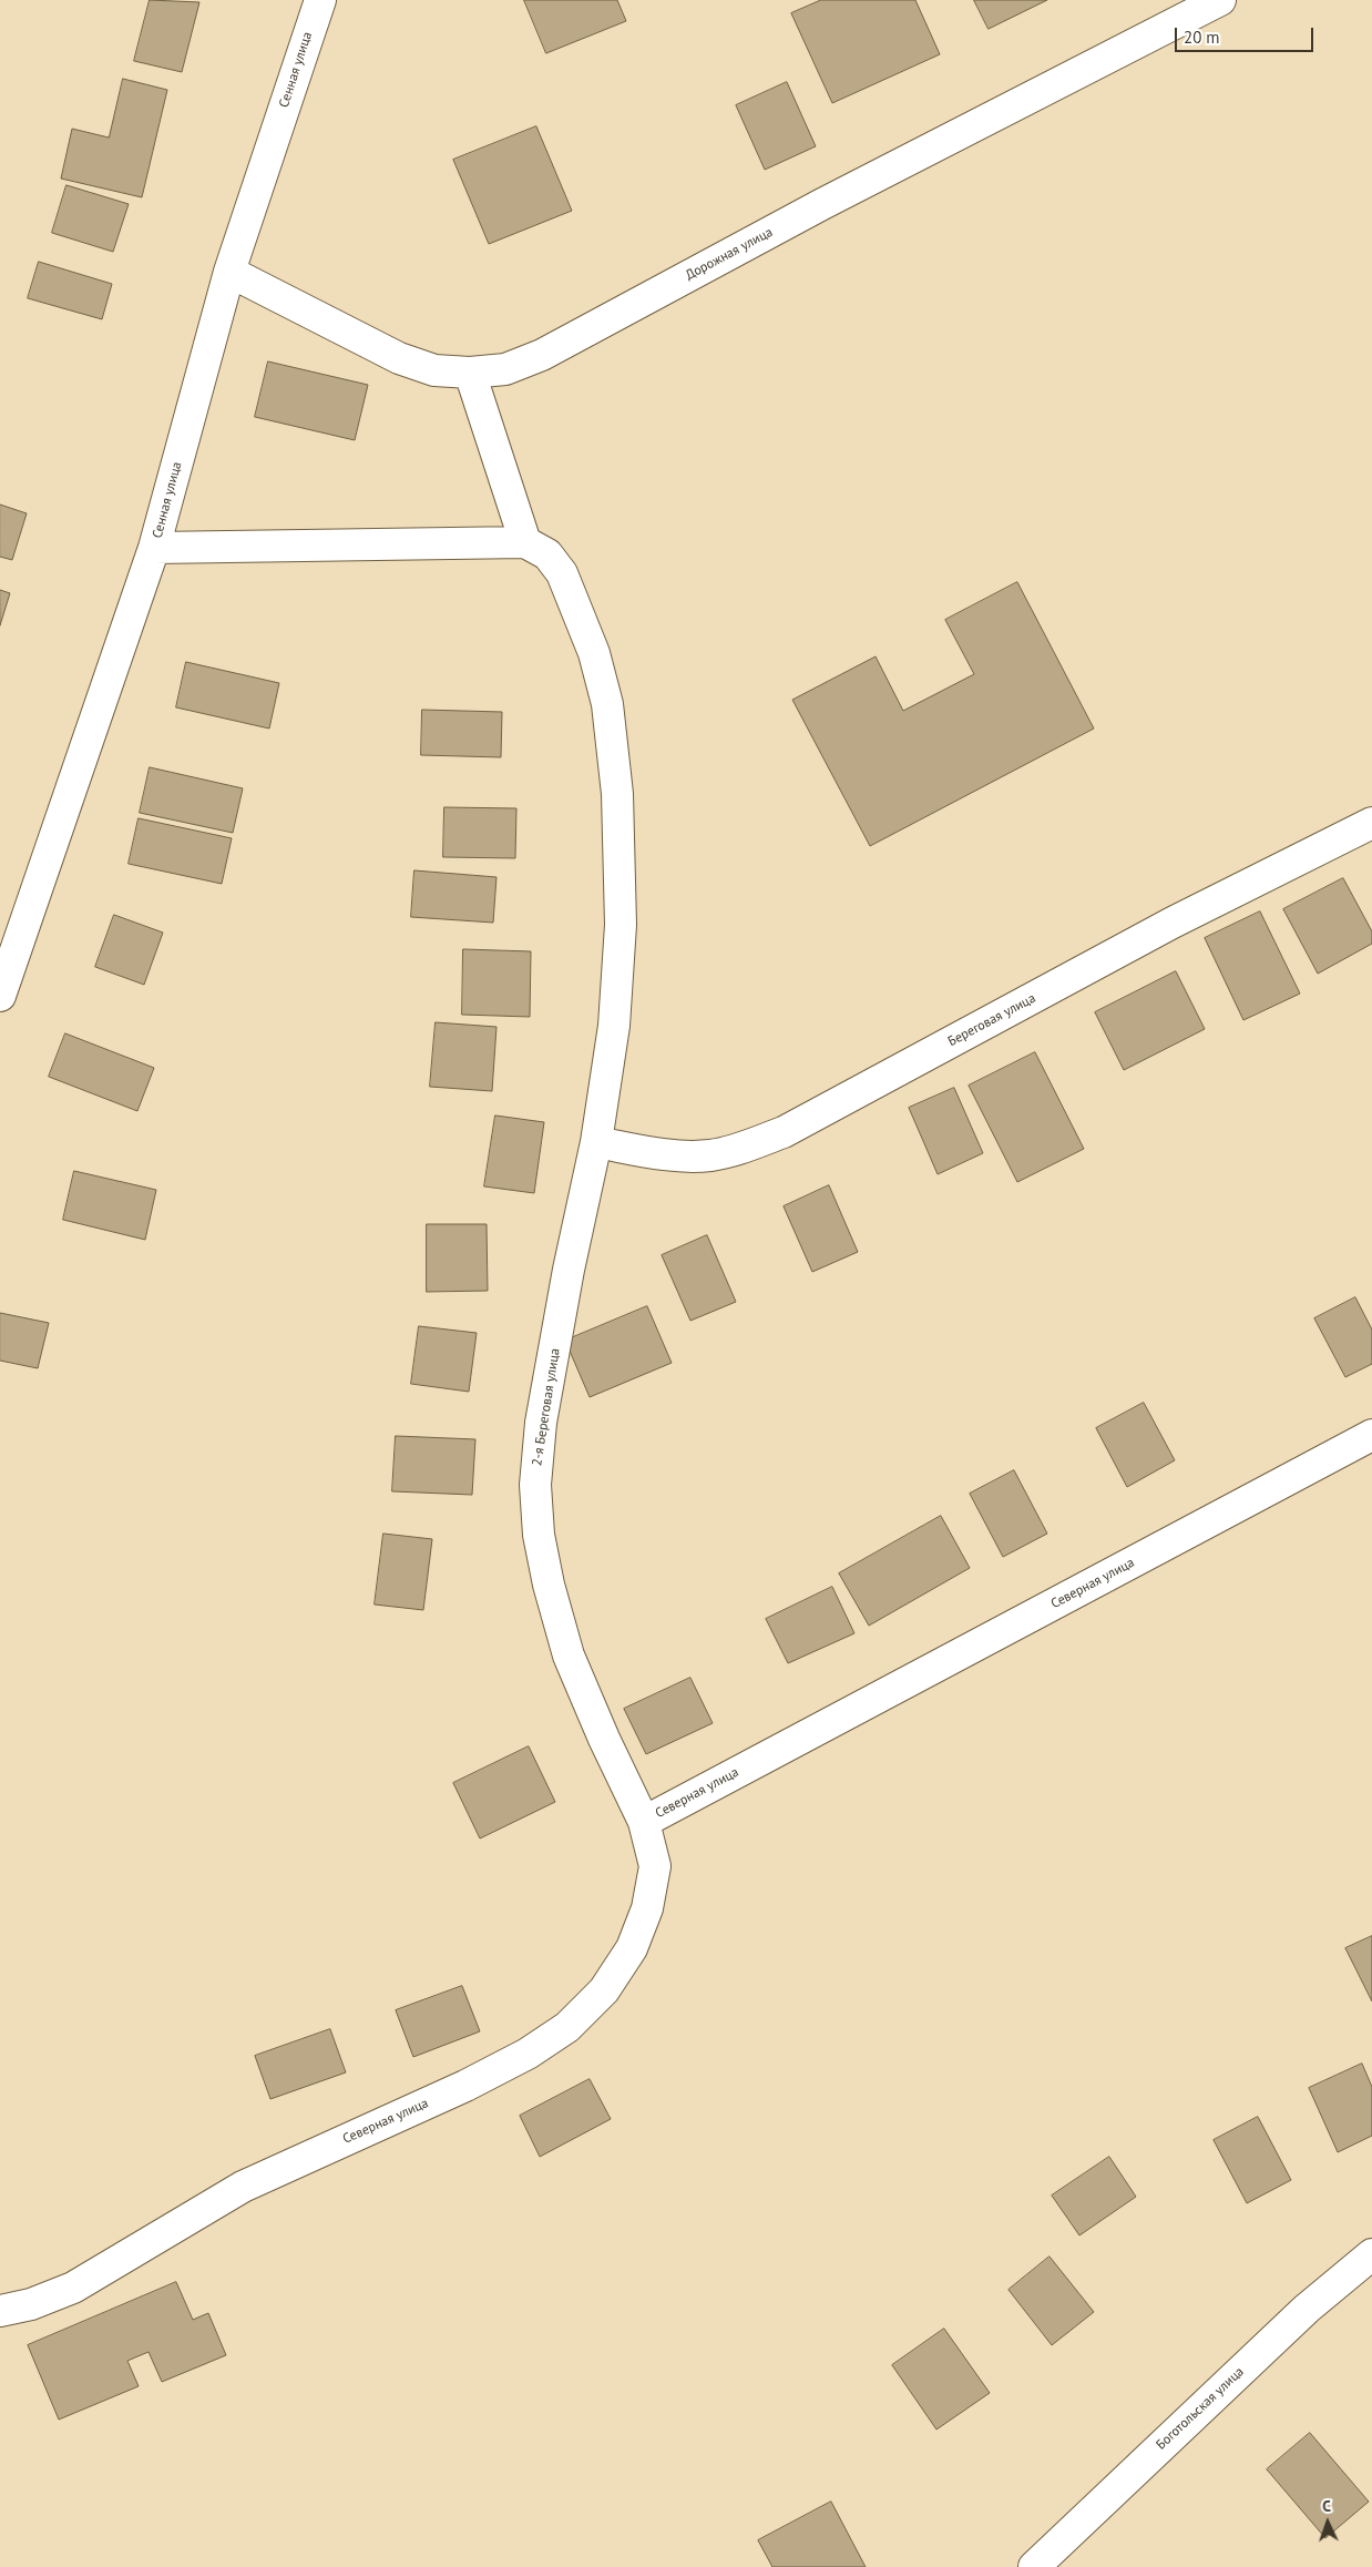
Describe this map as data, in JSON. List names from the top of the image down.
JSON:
{
  "streets": {
    "street": [
      "Сенная улица",
      "Дорожная улица",
      "Береговая улица",
      "2-я Береговая улица",
      "Северная улица",
      "Боготольская улица"
    ]
  },
  "crossings": [
    ["Сенная улица", "Дорожная улица"],
    ["Береговая улица", "2-я Береговая улица"],
    ["2-я Береговая улица", "Северная улица"]
  ],
  "scale_bar": "20 m",
  "north": "top"
}
